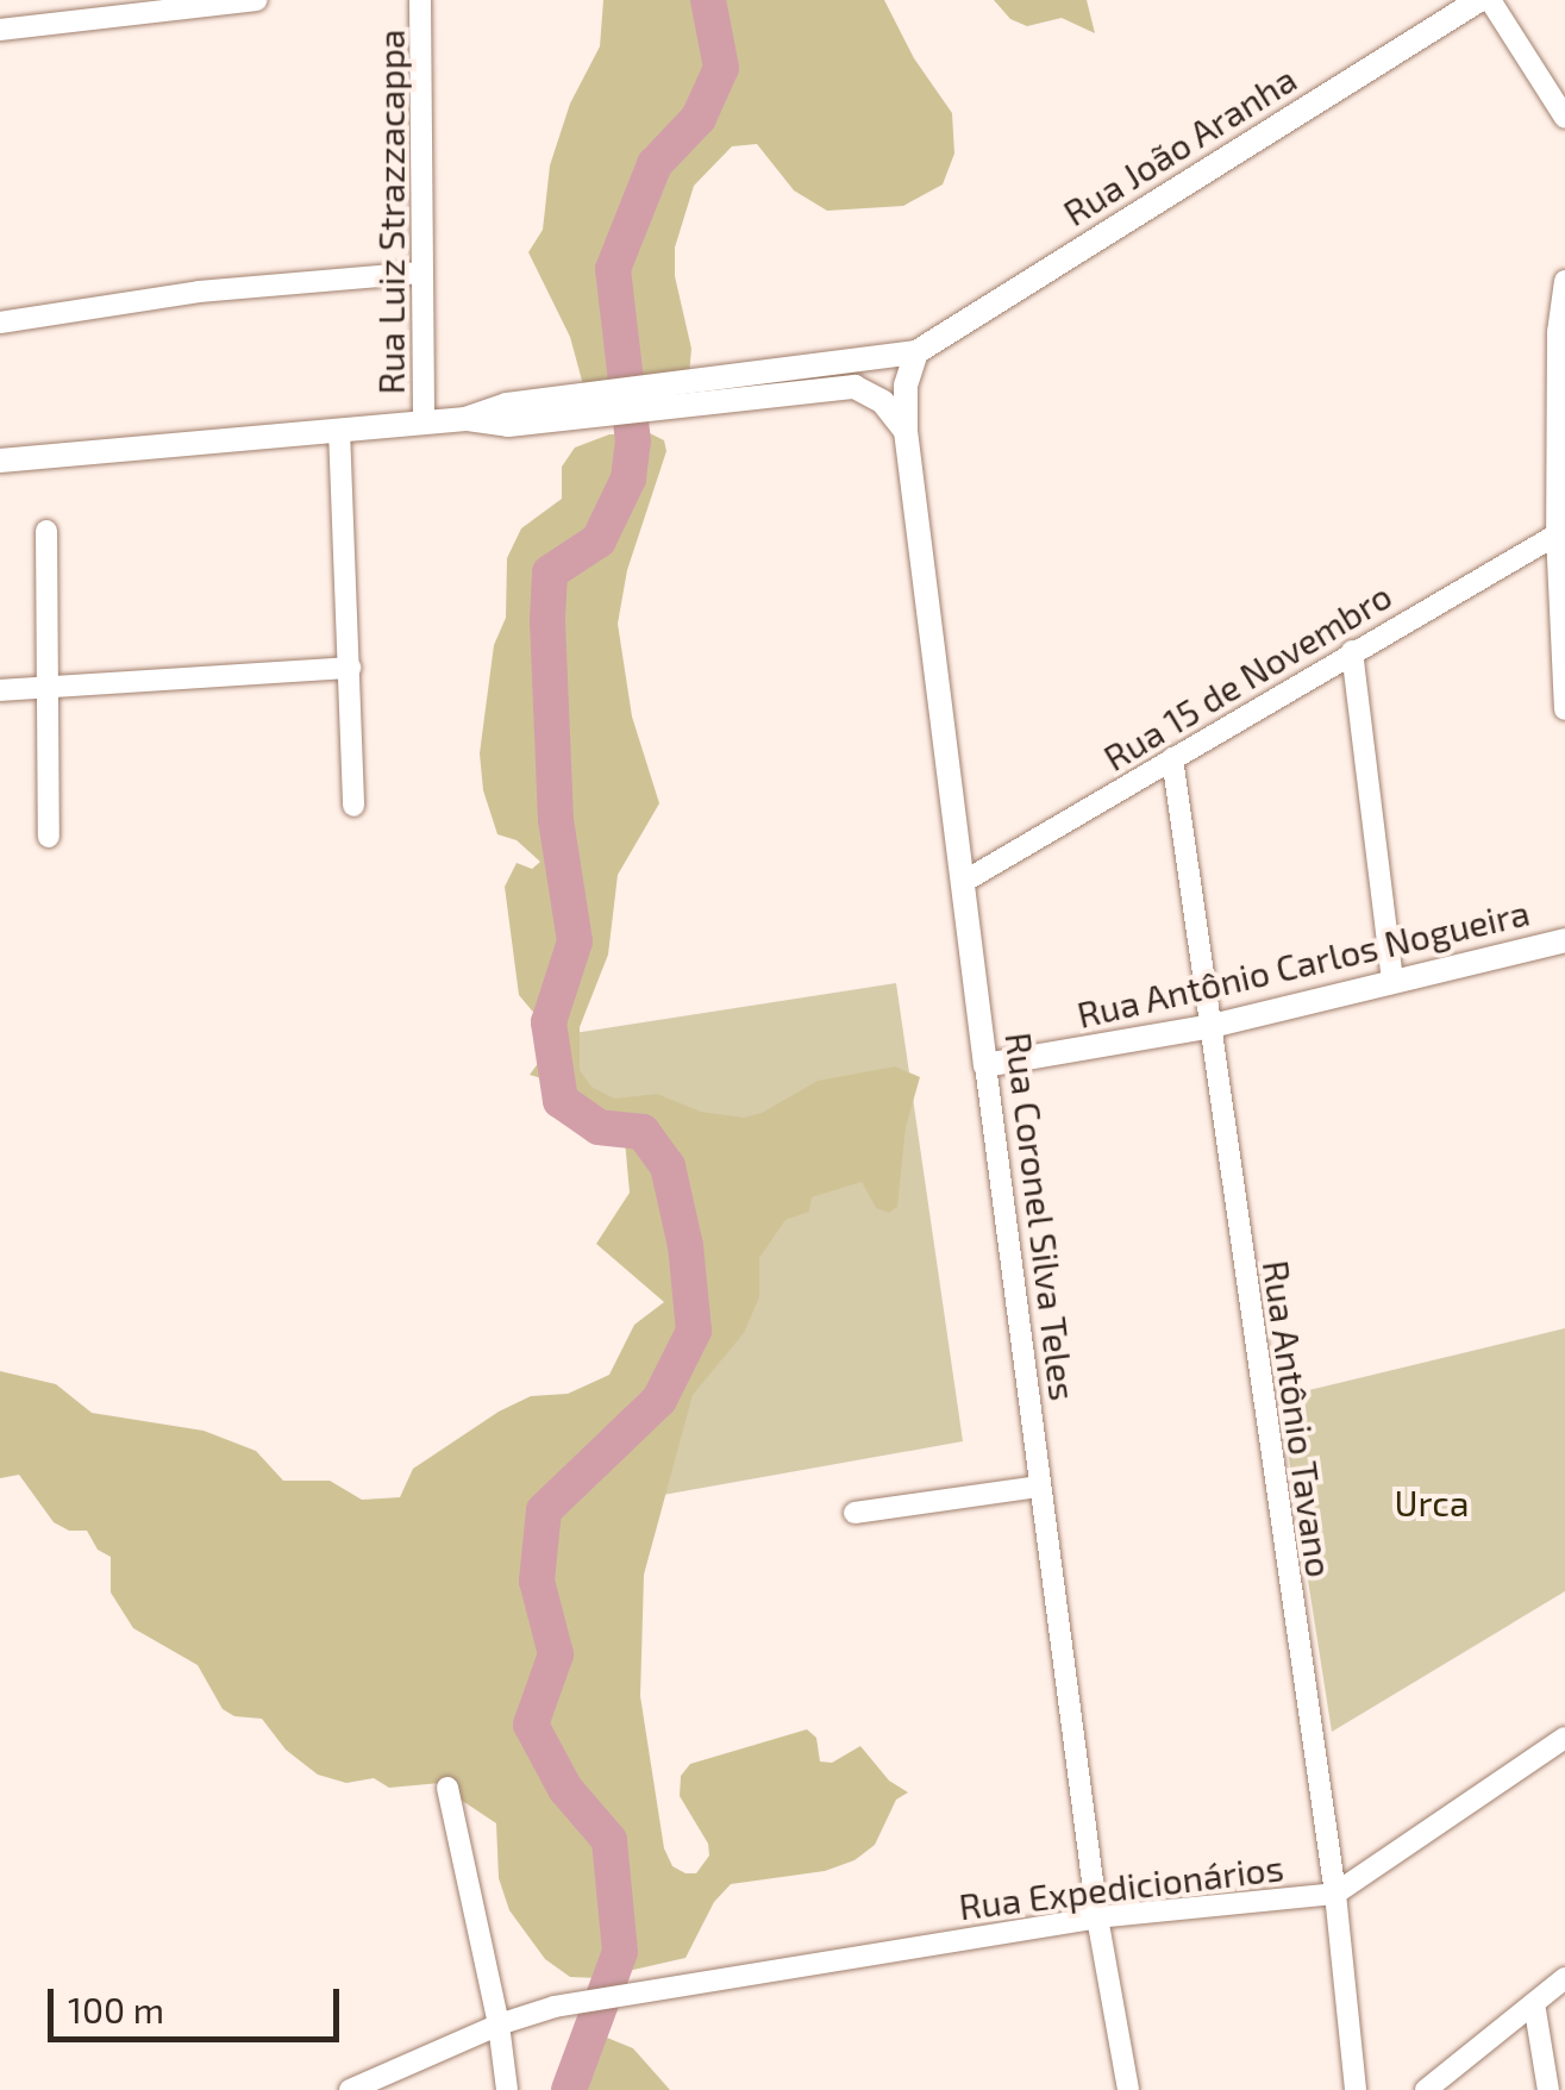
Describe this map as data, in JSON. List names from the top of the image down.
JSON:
{
  "streets": {
    "main road": ["Rua João Aranha", "Rua Antônio Carlos Nogueira", "Rua Coronel Silva Teles"],
    "street": [
      "Rua Luiz Strazzacappa",
      "Rua 15 de Novembro",
      "Rua Antônio Tavano",
      "Rua Expedicionários"
    ]
  },
  "crossings": [
    ["Rua João Aranha", "Rua Coronel Silva Teles"],
    ["Rua 15 de Novembro", "Rua Coronel Silva Teles"],
    ["Rua 15 de Novembro", "Rua Antônio Tavano"],
    ["Rua Antônio Carlos Nogueira", "Rua Coronel Silva Teles"],
    ["Rua Antônio Carlos Nogueira", "Rua Antônio Tavano"],
    ["Rua Coronel Silva Teles", "Rua Expedicionários"],
    ["Rua Antônio Tavano", "Rua Expedicionários"]
  ],
  "parks": ["Urca"],
  "scale_bar": "100 m"
}
